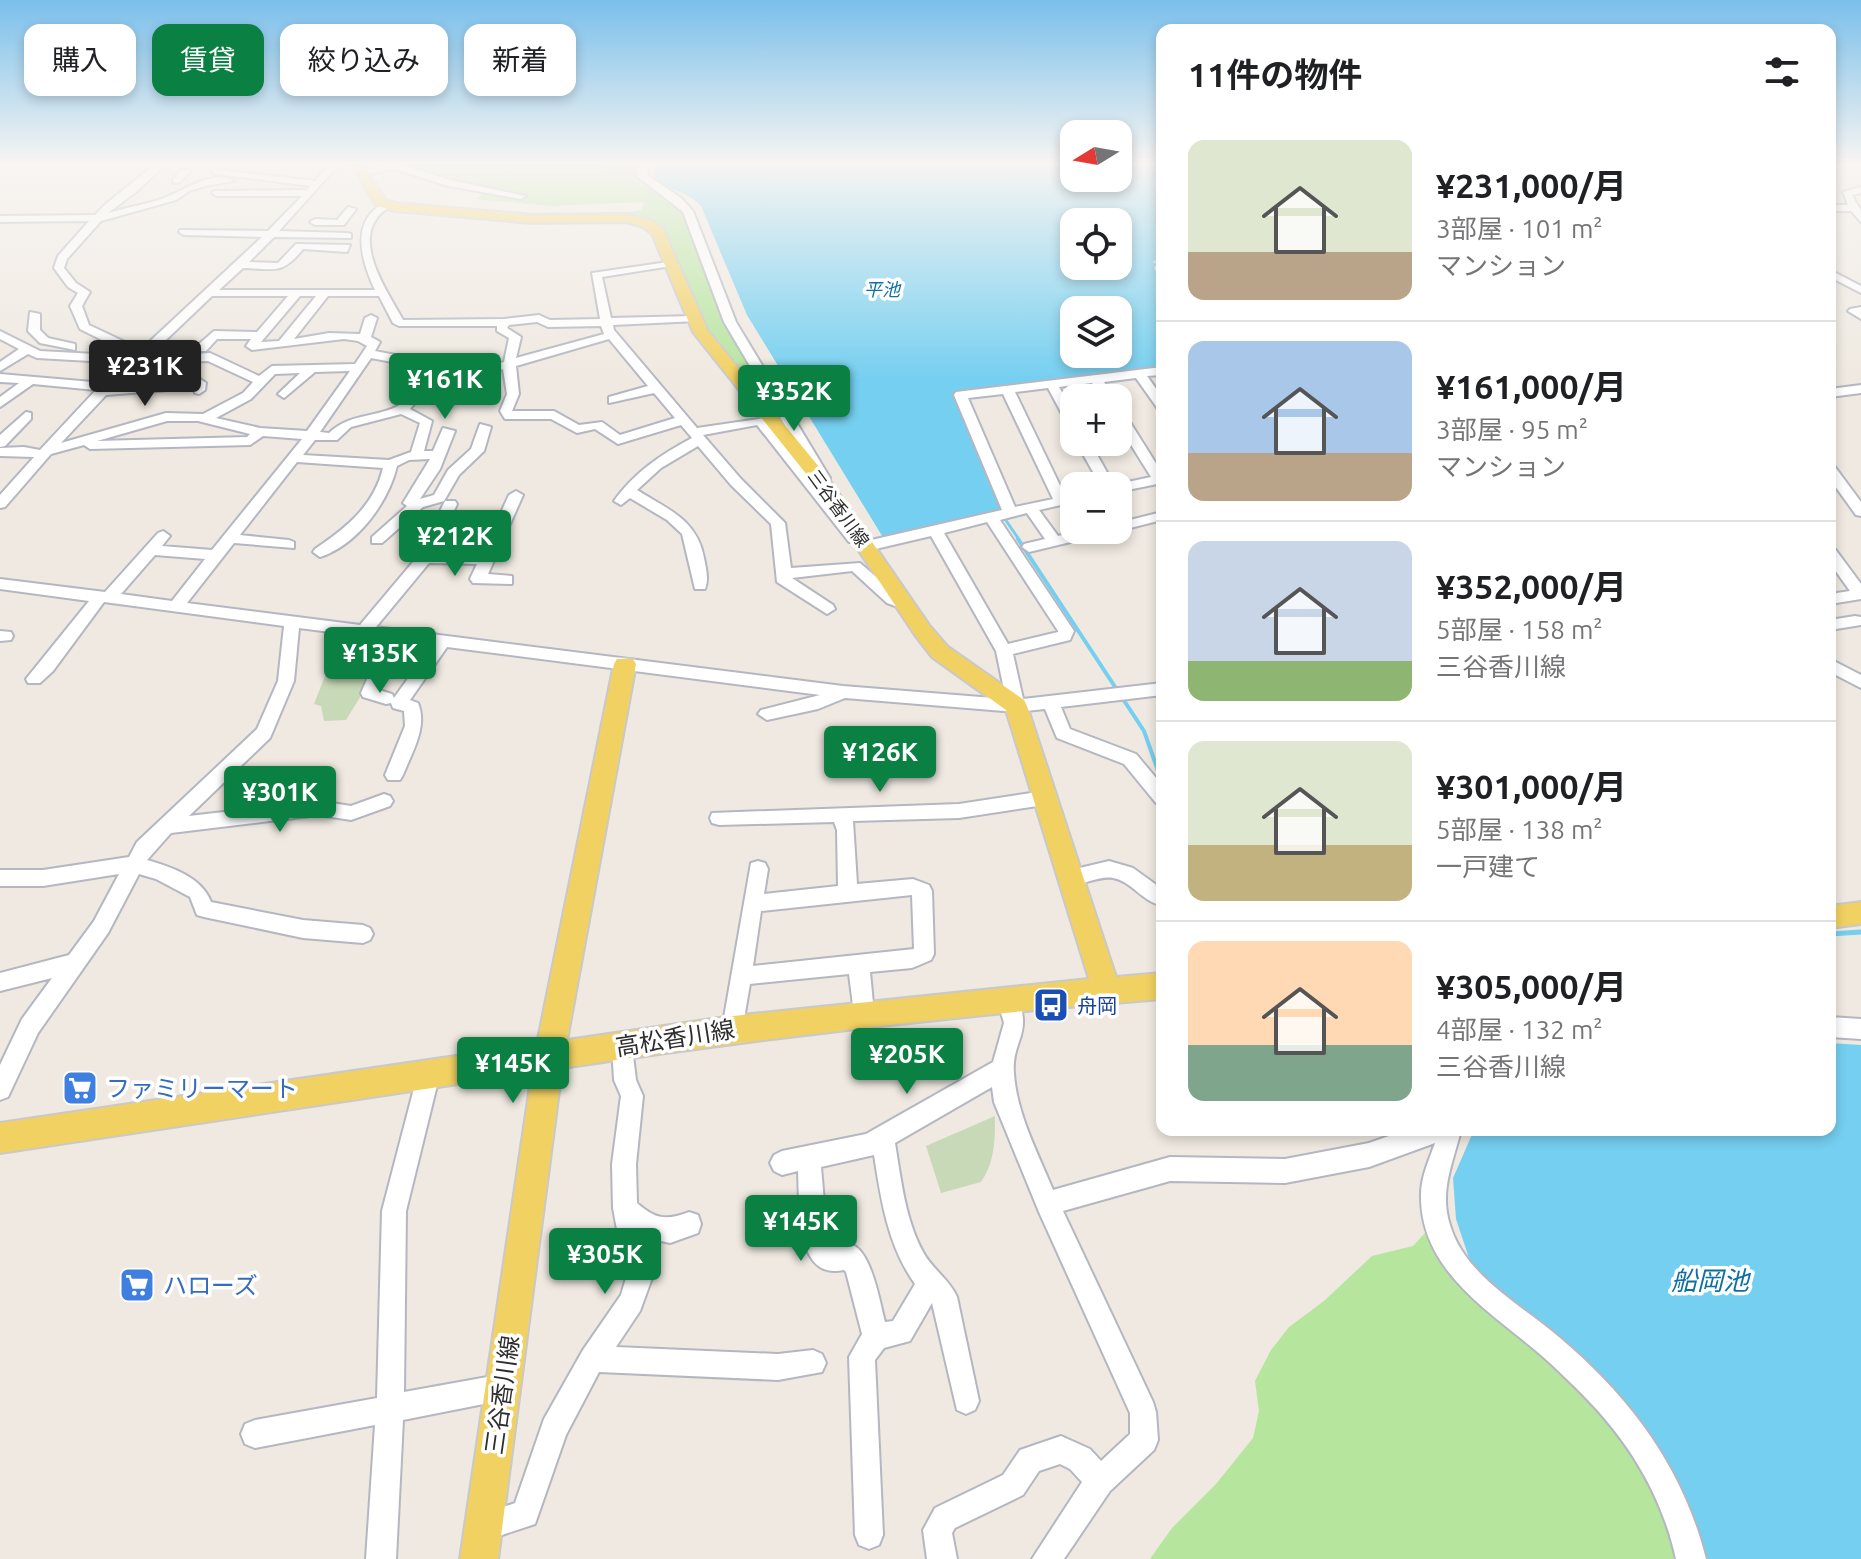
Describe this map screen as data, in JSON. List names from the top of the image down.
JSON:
{
  "streets": {
    "main road": ["三谷香川線", "高松香川線"]
  },
  "crossings": [
    ["三谷香川線", "高松香川線"]
  ],
  "water": ["平池", "船岡池"],
  "places": {
    "bus stop": ["舟岡"],
    "supermarket": ["ファミリーマート", "ハローズ"]
  },
  "north": "left",
  "page": {
    "chip": [
      "購入",
      "賃貸",
      "絞り込み",
      "新着"
    ],
    "heading": "11件の物件",
    "map_buttons": ["+", "−"],
    "list": [
      {
        "name": "¥231,000/月",
        "note": "3部屋 · 101 m² · マンション"
      },
      {
        "name": "¥161,000/月",
        "note": "3部屋 · 95 m² · マンション"
      },
      {
        "name": "¥352,000/月",
        "note": "5部屋 · 158 m² · 三谷香川線"
      },
      {
        "name": "¥301,000/月",
        "note": "5部屋 · 138 m² · 一戸建て"
      },
      {
        "name": "¥305,000/月",
        "note": "4部屋 · 132 m² · 三谷香川線"
      }
    ],
    "price": [
      "¥231K",
      "¥161K",
      "¥352K",
      "¥212K",
      "¥135K",
      "¥126K",
      "¥301K",
      "¥205K",
      "¥145K",
      "¥145K",
      "¥305K"
    ]
  }
}
